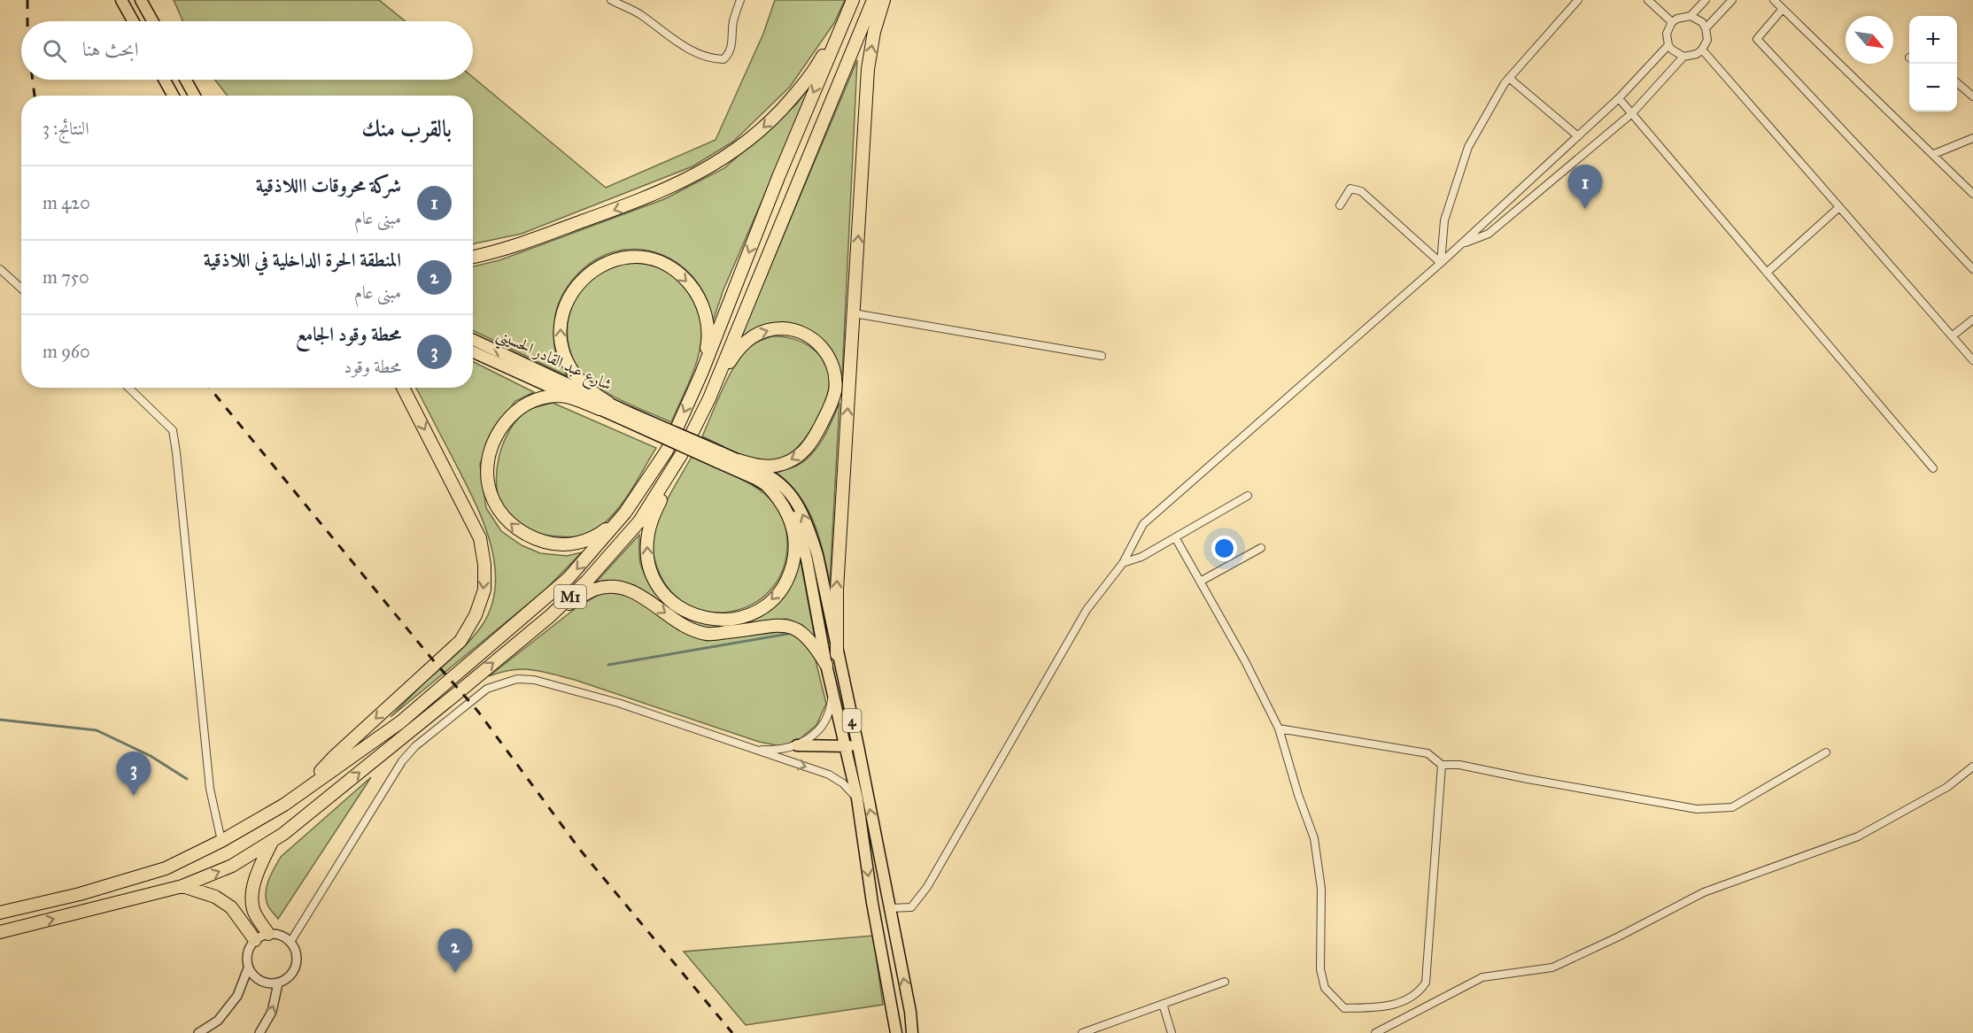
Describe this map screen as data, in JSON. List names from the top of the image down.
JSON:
{
  "streets": {
    "highway": ["M1"],
    "main road": ["شارع عبد القادر الحسيني", "4"]
  },
  "crossings": [
    ["شارع عبد القادر الحسيني", "4"]
  ],
  "north": "bottom right",
  "page": {
    "map_buttons": ["+", "−"],
    "search": "ابحث هنا",
    "heading": ["بالقرب منك", "النتائج: 3"],
    "pins": ["1", "3", "2"],
    "list": [
      {
        "mark": "1",
        "name": "شركة محروقات االلاذقية",
        "note": "مبنى عام",
        "value": "420 m"
      },
      {
        "mark": "2",
        "name": "المنطقة الحرة الداخلية في اللاذقية",
        "note": "مبنى عام",
        "value": "750 m"
      },
      {
        "mark": "3",
        "name": "محطة وقود الجامع",
        "note": "محطة وقود",
        "value": "960 m"
      }
    ]
  }
}
